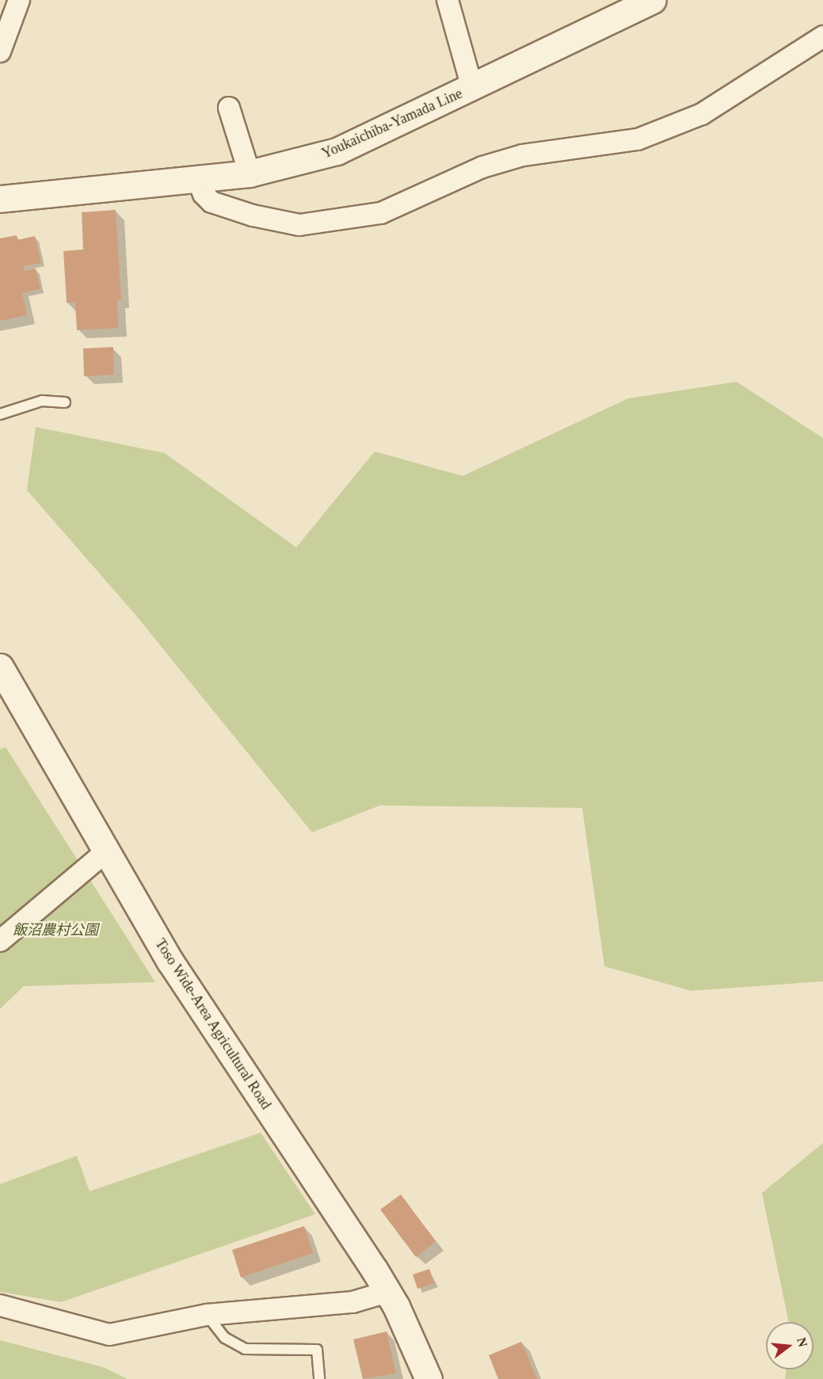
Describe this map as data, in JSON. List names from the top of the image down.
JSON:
{
  "streets": {
    "street": ["Youkaichiba-Yamada Line", "Toso Wide-Area Agricultural Road"]
  },
  "parks": ["飯沼農村公園"],
  "north": "right"
}
